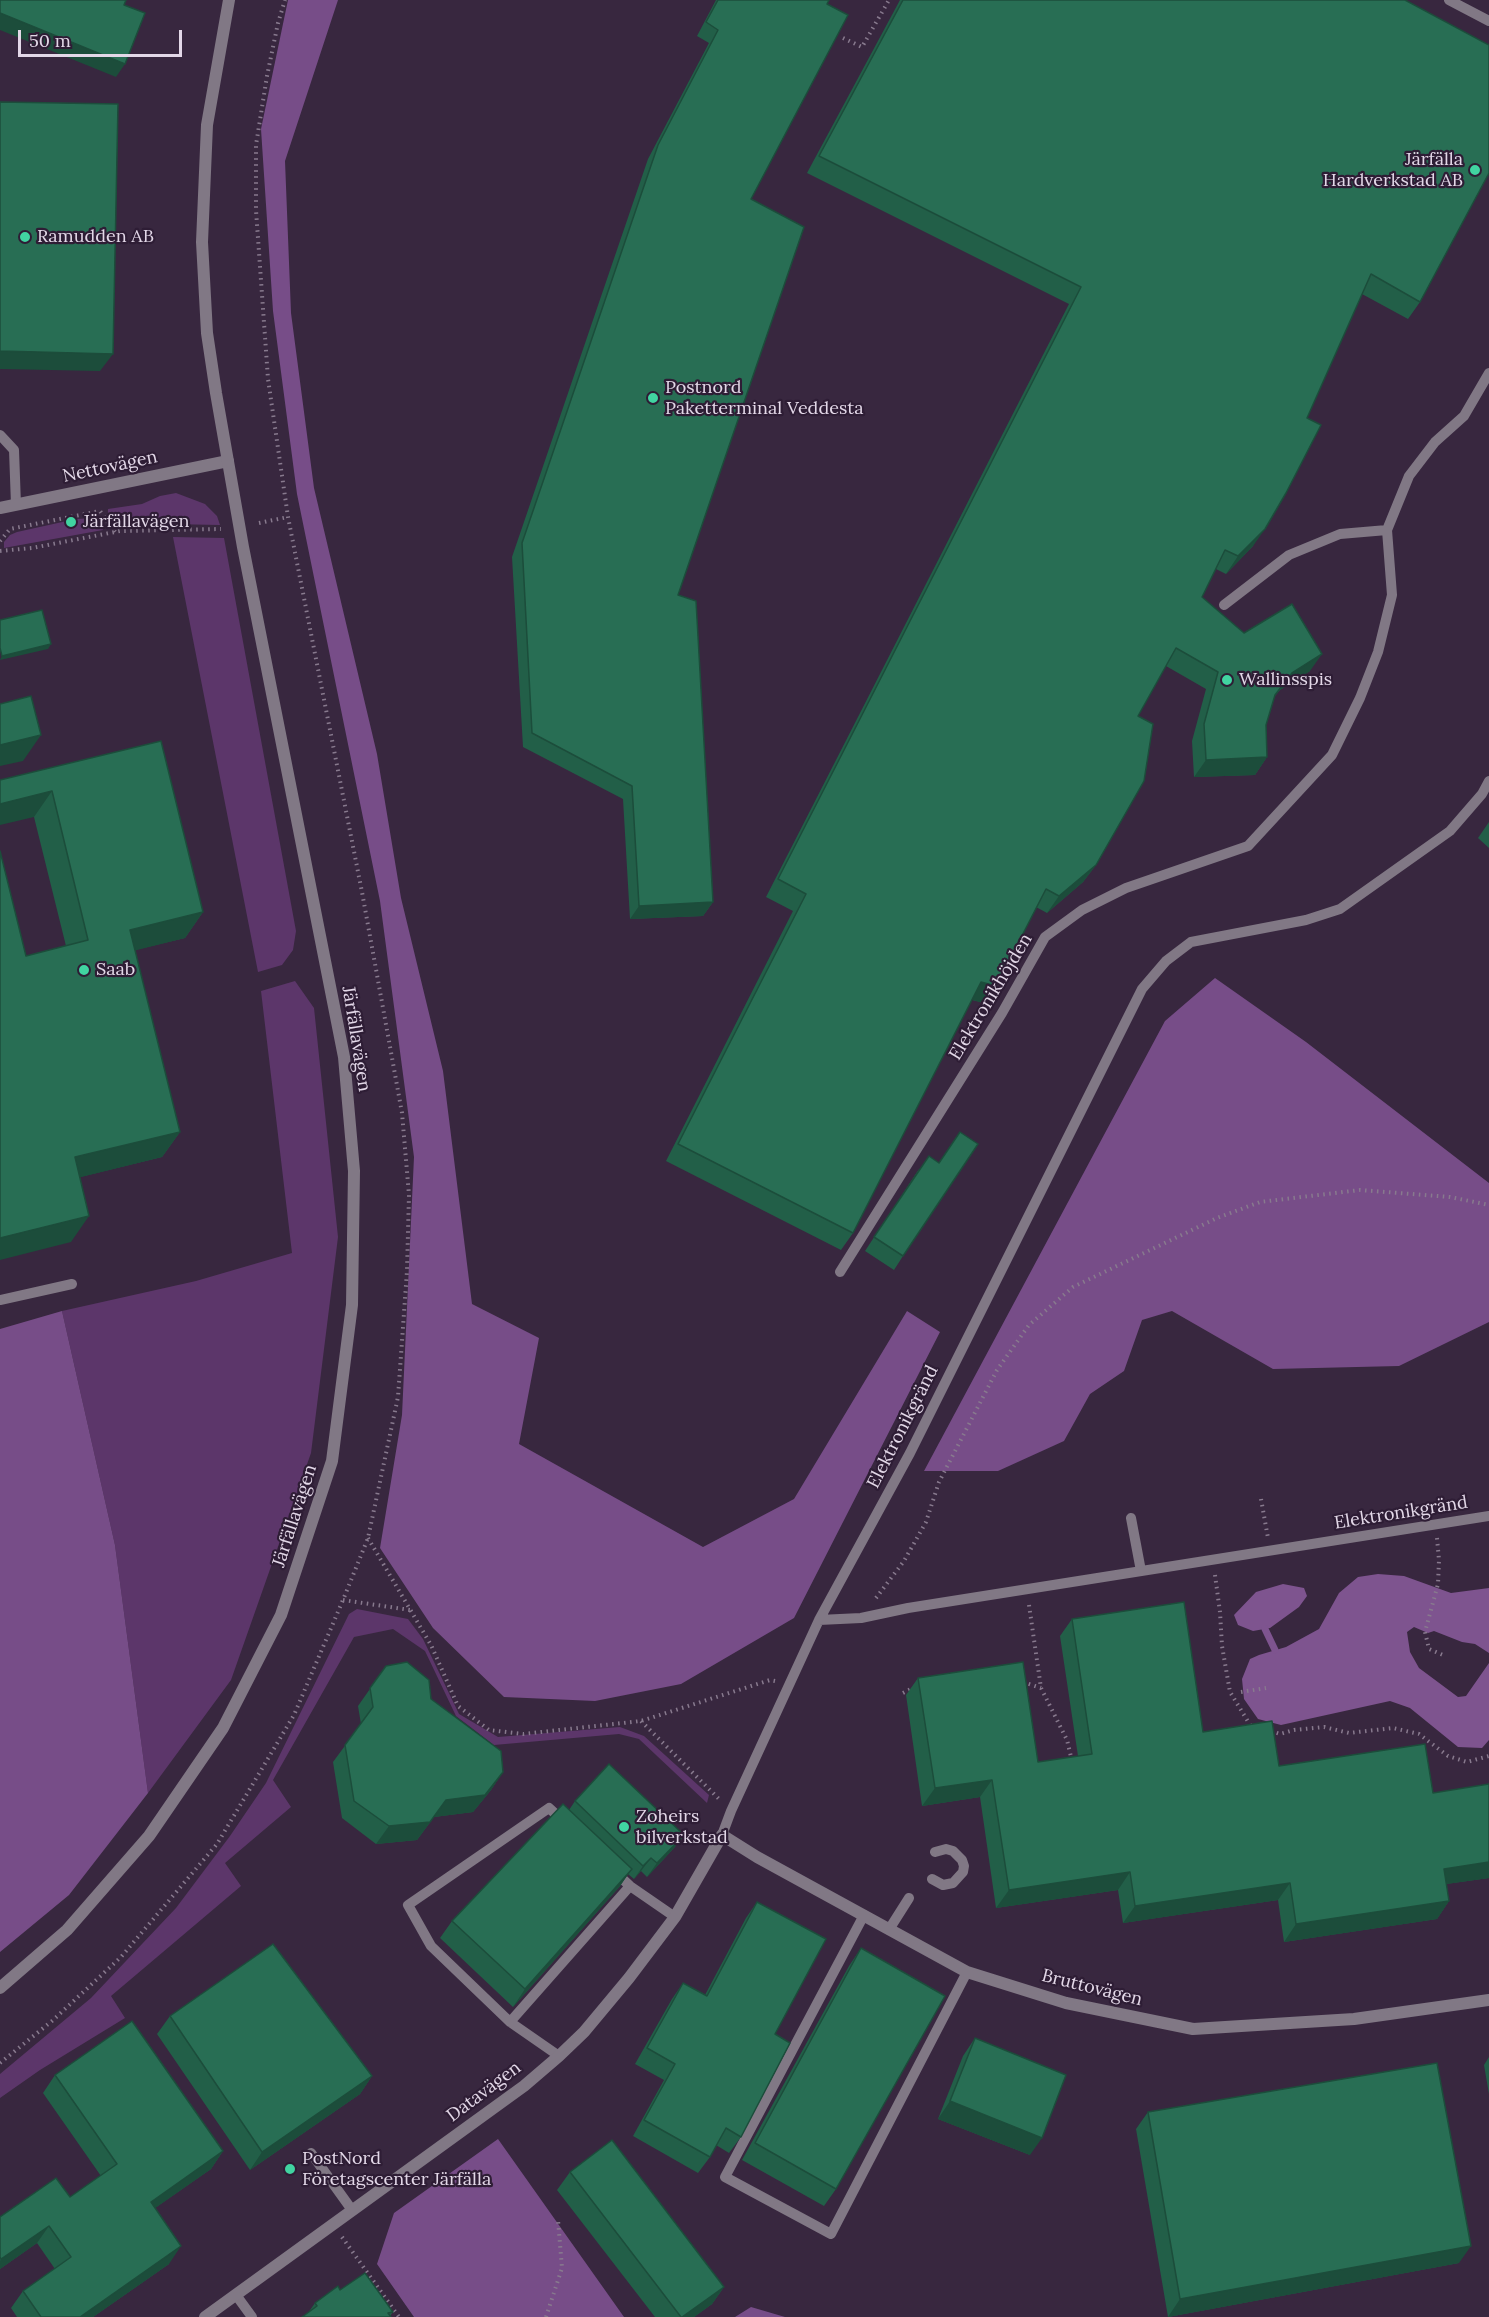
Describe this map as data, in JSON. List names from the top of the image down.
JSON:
{
  "streets": {
    "street": [
      "Nettovägen",
      "Järfällavägen",
      "Bruttovägen",
      "Datavägen"
    ],
    "lane": ["Elektronikhöjden", "Elektronikgränd"]
  },
  "crossings": [
    ["Nettovägen", "Järfällavägen"],
    ["Elektronikgränd", "Bruttovägen"],
    ["Elektronikgränd", "Datavägen"],
    ["Bruttovägen", "Datavägen"]
  ],
  "places": [
    "Järfälla Hardverkstad AB",
    "Ramudden AB",
    "Postnord Paketterminal Veddesta",
    "Järfällavägen",
    "Wallinsspis",
    "Saab",
    "Zoheirs bilverkstad",
    "PostNord Företagscenter Järfälla"
  ],
  "scale_bar": "50 m"
}
